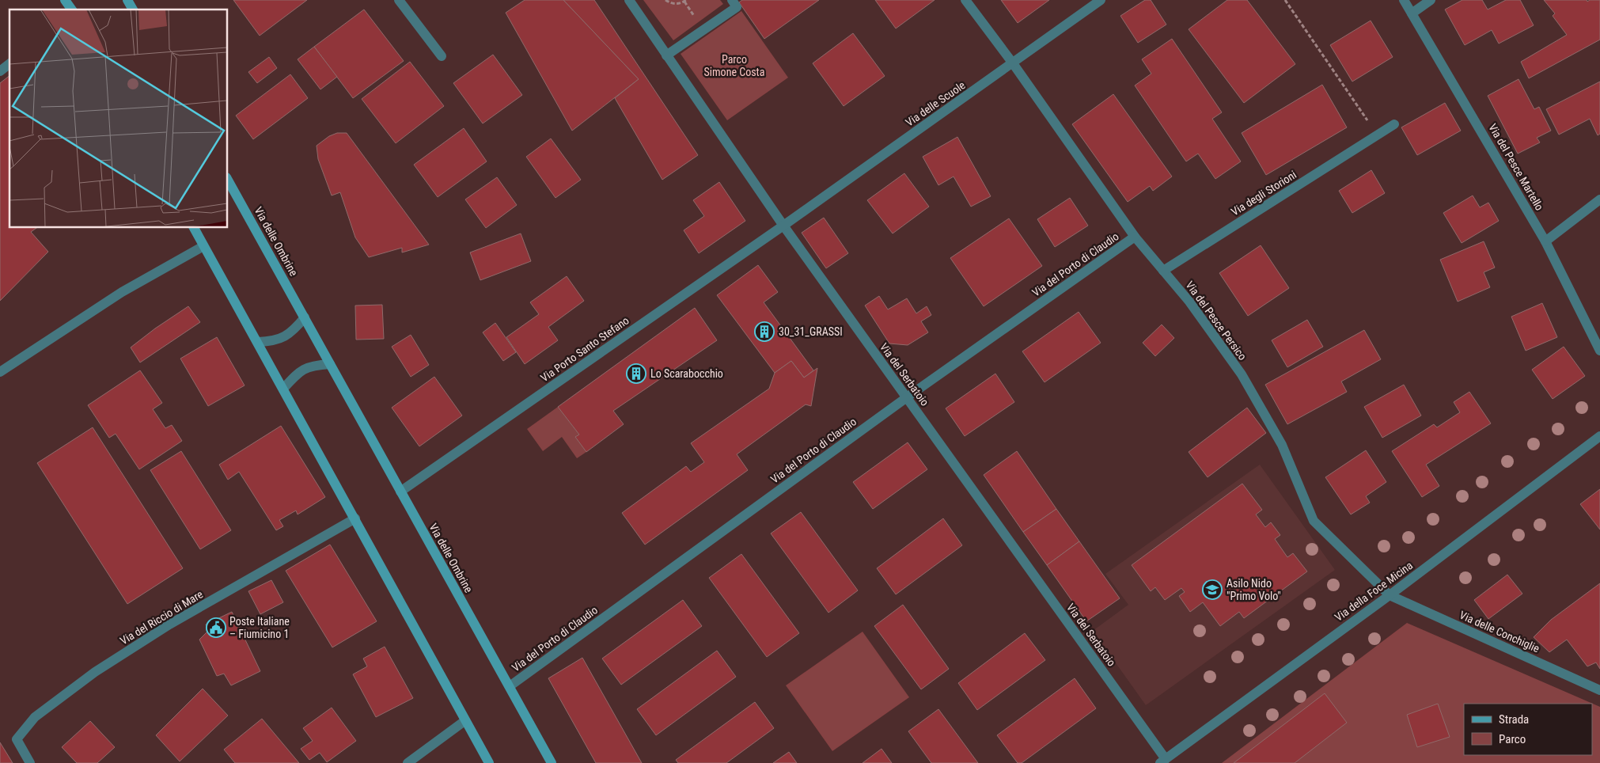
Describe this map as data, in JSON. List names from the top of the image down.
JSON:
{
  "streets": {
    "street": [
      "Via delle Scuole",
      "Via del Pesce Martello",
      "Via degli Storioni",
      "Via delle Ombrine",
      "Via del Porto di Claudio",
      "Via del Pesce Persico",
      "Via Porto Santo Stefano",
      "Via del Serbatoio",
      "Via della Foce Micina",
      "Via del Riccio di Mare",
      "Via delle Conchiglie"
    ]
  },
  "crossings": [
    ["Via delle Scuole", "Via del Pesce Persico"],
    ["Via delle Scuole", "Via Porto Santo Stefano"],
    ["Via delle Scuole", "Via del Serbatoio"],
    ["Via degli Storioni", "Via del Pesce Persico"],
    ["Via delle Ombrine", "Via del Porto di Claudio"],
    ["Via delle Ombrine", "Via Porto Santo Stefano"],
    ["Via del Porto di Claudio", "Via del Pesce Persico"],
    ["Via del Porto di Claudio", "Via del Serbatoio"],
    ["Via del Pesce Persico", "Via della Foce Micina"],
    ["Via del Pesce Persico", "Via delle Conchiglie"],
    ["Via Porto Santo Stefano", "Via del Serbatoio"],
    ["Via del Serbatoio", "Via della Foce Micina"],
    ["Via della Foce Micina", "Via delle Conchiglie"]
  ],
  "parks": ["Parco Simone Costa"],
  "places": {
    "building": ["30_31_GRASSI", "Lo Scarabocchio"],
    "school or university": ["Asilo Nido \"Primo Volo\""],
    "public building": ["Poste Italiane – Fiumicino 1"]
  },
  "legend": ["Strada", "Parco"]
}
